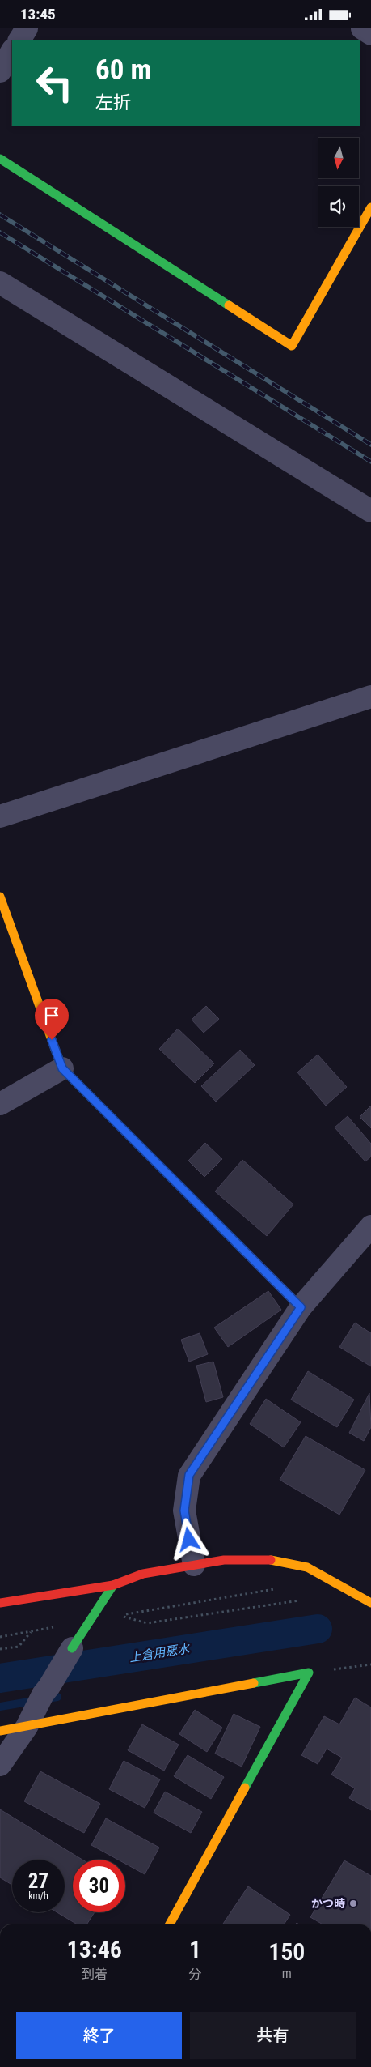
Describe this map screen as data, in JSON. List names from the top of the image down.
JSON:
{
  "water": ["上倉用悪水"],
  "places": ["かつ時"],
  "north": "bottom",
  "page": {
    "status": "13:45",
    "turn": ["60 m", "左折"],
    "speed": "27 km/h",
    "limit": "30",
    "eta": [
      "13:46",
      "到着",
      "1",
      "分",
      "150",
      "m"
    ],
    "buttons": ["終了", "共有"]
  }
}
